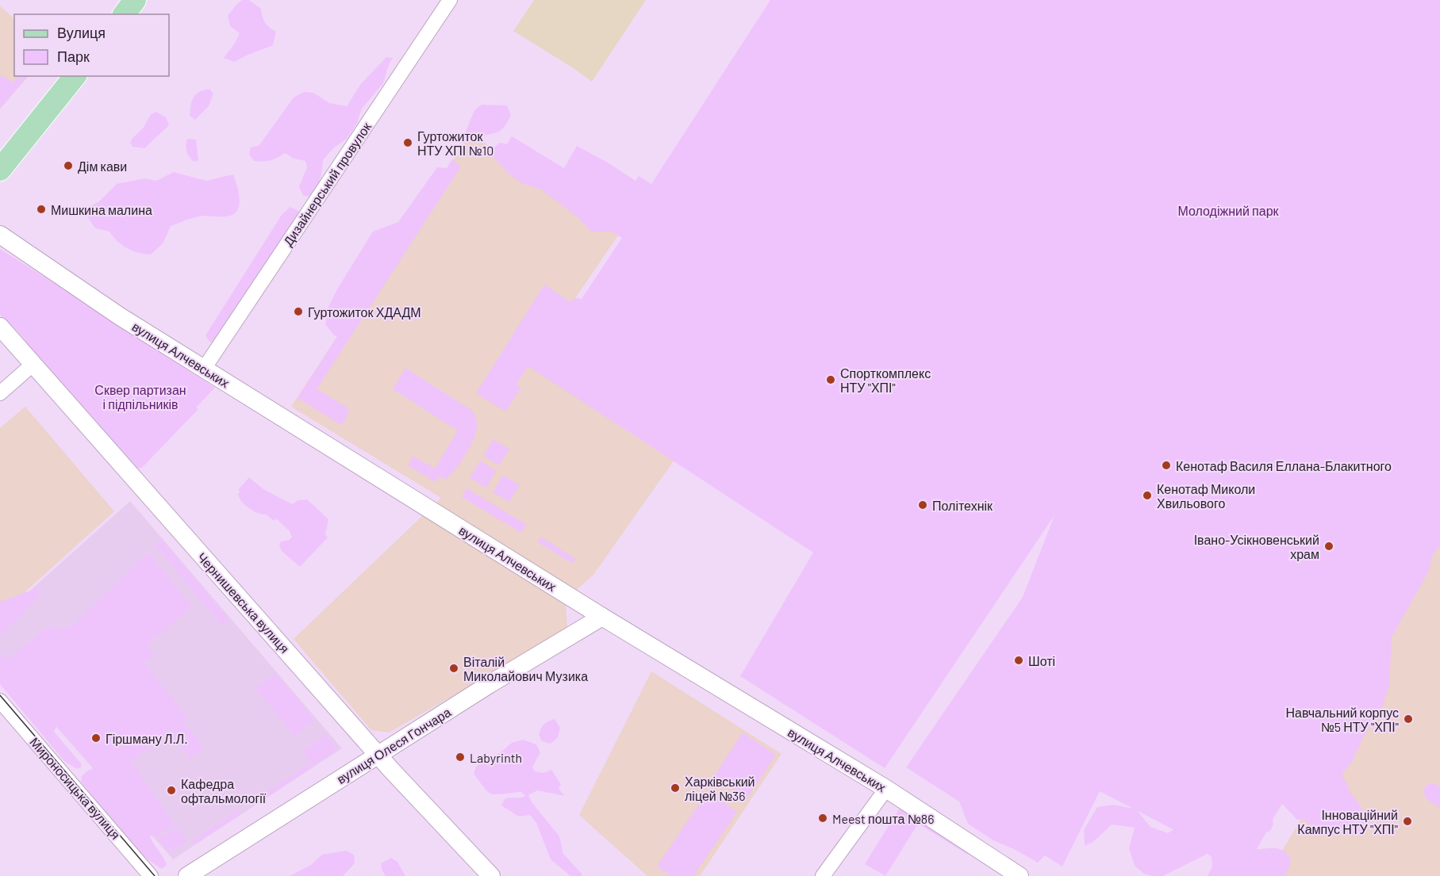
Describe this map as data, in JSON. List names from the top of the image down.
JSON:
{
  "streets": {
    "street": [
      "Дизайнерський провулок",
      "вулиця Алчевських",
      "Чернишевська вулиця",
      "вулиця Олеся Гончара",
      "Мироносицька вулиця"
    ]
  },
  "crossings": [
    ["Дизайнерський провулок", "вулиця Алчевських"],
    ["вулиця Алчевських", "вулиця Олеся Гончара"],
    ["Чернишевська вулиця", "вулиця Олеся Гончара"]
  ],
  "parks": ["Молодіжний парк", "Сквер партизан і підпільників"],
  "places": [
    "Гуртожиток НТУ ХПІ №10",
    "Дім кави",
    "Мишкина малина",
    "Гуртожиток ХДАДМ",
    "Спорткомплекс НТУ \"ХПІ\"",
    "Кенотаф Василя Еллана-Блакитного",
    "Кенотаф Миколи Хвильового",
    "Політехнік",
    "Івано-Усікновенський храм",
    "Шоті",
    "Віталій Миколайович Музика",
    "Навчальний корпус №5 НТУ \"ХПІ\"",
    "Гіршману Л.Л.",
    "Labyrinth",
    "Харківський ліцей №36",
    "Кафедра офтальмології",
    "Meest пошта №86",
    "Інноваційний Кампус НТУ \"ХПІ\""
  ],
  "legend": ["Вулиця", "Парк"]
}
